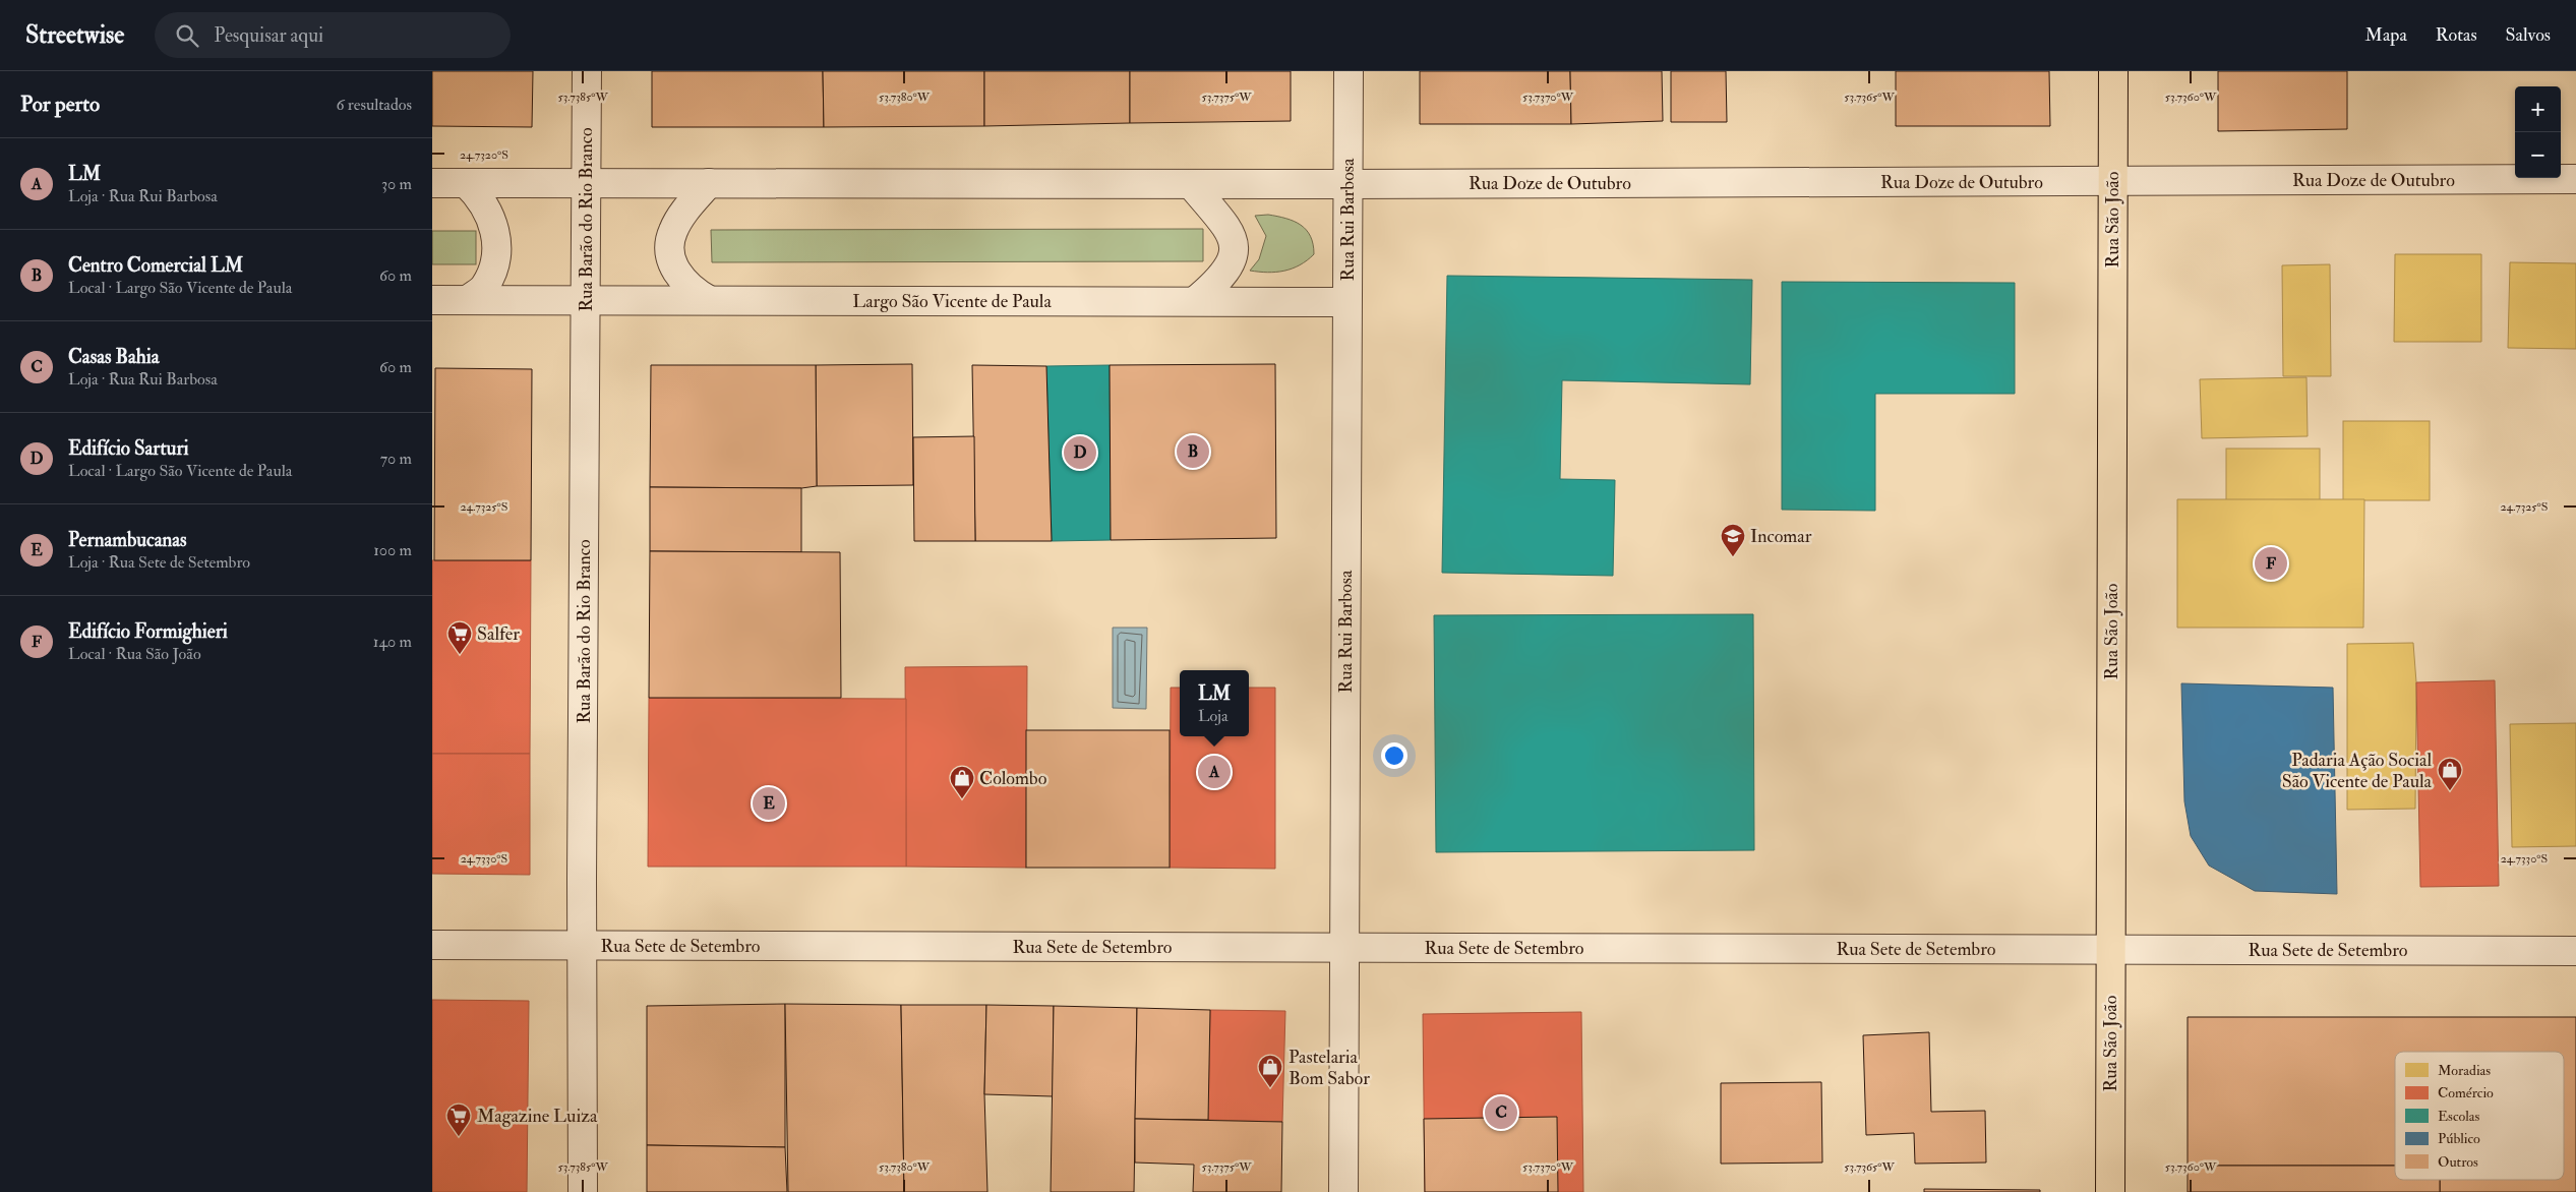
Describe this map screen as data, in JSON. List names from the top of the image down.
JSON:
{
  "streets": {
    "main road": ["Rua São João"],
    "street": [
      "Rua Doze de Outubro",
      "Rua Barão do Rio Branco",
      "Rua Rui Barbosa",
      "Largo São Vicente de Paula",
      "Rua Sete de Setembro"
    ]
  },
  "crossings": [
    ["Rua Doze de Outubro", "Rua Rui Barbosa"],
    ["Rua Doze de Outubro", "Rua São João"],
    ["Rua Barão do Rio Branco", "Largo São Vicente de Paula"],
    ["Rua Barão do Rio Branco", "Rua Sete de Setembro"],
    ["Rua Rui Barbosa", "Largo São Vicente de Paula"],
    ["Rua Rui Barbosa", "Rua Sete de Setembro"],
    ["Rua São João", "Rua Sete de Setembro"]
  ],
  "places": {
    "school or university": ["Incomar"],
    "supermarket": ["Salfer", "Magazine Luiza"],
    "shop": ["Padaria Ação Social São Vicente de Paula", "Colombo", "Pastelaria Bom Sabor"]
  },
  "legend": [
    "Moradias",
    "Comércio",
    "Escolas",
    "Público",
    "Outros"
  ],
  "page": {
    "header": "Streetwise",
    "search": "Pesquisar aqui",
    "nav": ["Mapa", "Rotas", "Salvos"],
    "heading": ["Por perto", "6 resultados"],
    "map_buttons": ["+", "−"],
    "list": [
      {
        "mark": "A",
        "name": "LM",
        "note": "Loja · Rua Rui Barbosa",
        "value": "30 m"
      },
      {
        "mark": "B",
        "name": "Centro Comercial LM",
        "note": "Local · Largo São Vicente de Paula",
        "value": "60 m"
      },
      {
        "mark": "C",
        "name": "Casas Bahia",
        "note": "Loja · Rua Rui Barbosa",
        "value": "60 m"
      },
      {
        "mark": "D",
        "name": "Edifício Sarturi",
        "note": "Local · Largo São Vicente de Paula",
        "value": "70 m"
      },
      {
        "mark": "E",
        "name": "Pernambucanas",
        "note": "Loja · Rua Sete de Setembro",
        "value": "100 m"
      },
      {
        "mark": "F",
        "name": "Edifício Formighieri",
        "note": "Local · Rua São João",
        "value": "140 m"
      }
    ],
    "pins": [
      "B",
      "D",
      "F",
      "A",
      "E",
      "C"
    ],
    "popup": ["LM", "Loja"]
  },
  "coordinates": [
    "53.7385°W",
    "53.7380°W",
    "53.7375°W",
    "53.7370°W",
    "53.7365°W",
    "53.7360°W",
    "24.7320°S",
    "24.7325°S",
    "24.7330°S"
  ]
}
